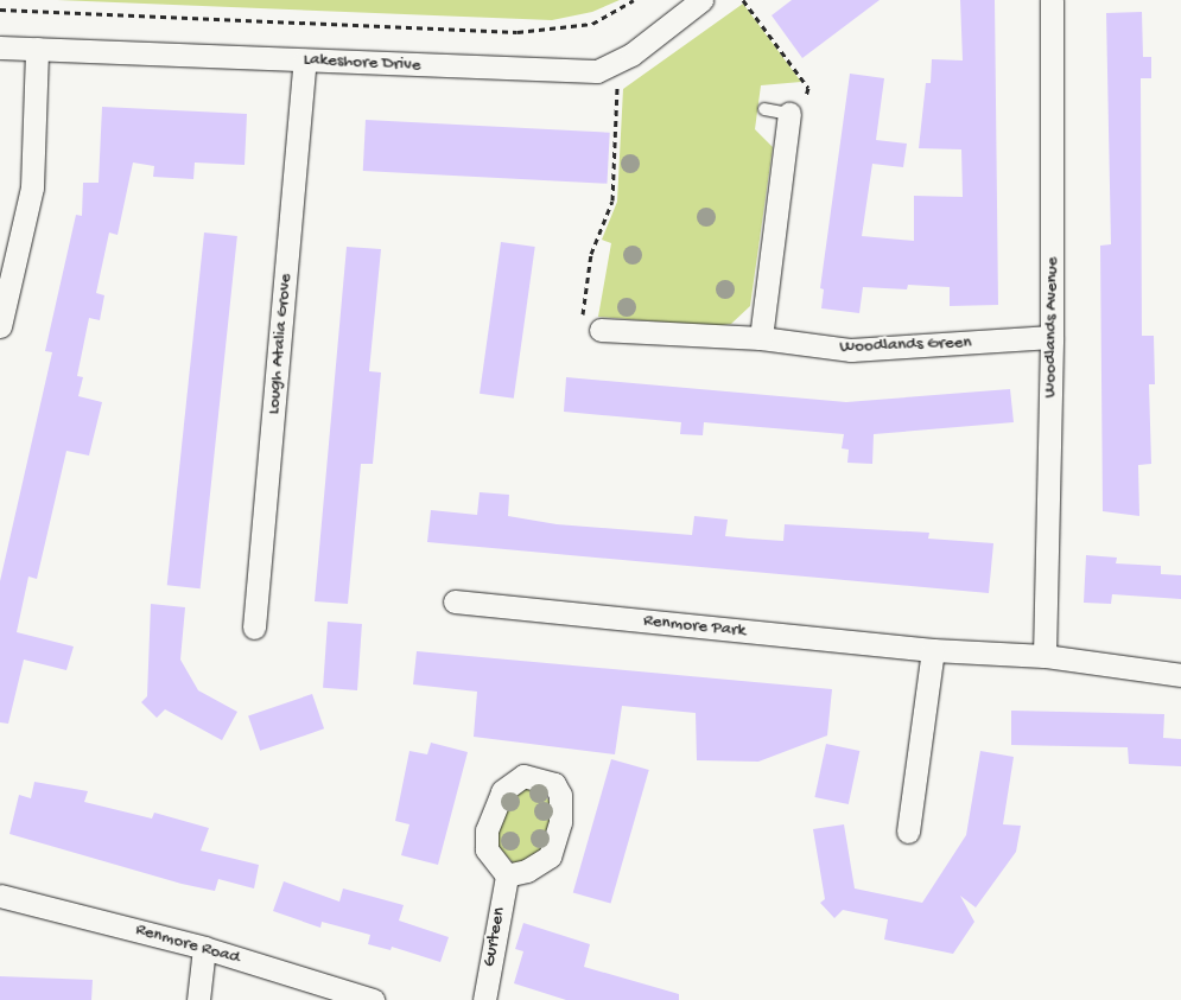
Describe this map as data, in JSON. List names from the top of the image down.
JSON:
{
  "streets": {
    "street": [
      "Lakeshore Drive",
      "Woodlands Avenue",
      "Lough Atalia Grove",
      "Woodlands Green",
      "Renmore Park",
      "Gurteen",
      "Renmore Road"
    ]
  },
  "crossings": [
    ["Lakeshore Drive", "Lough Atalia Grove"],
    ["Woodlands Avenue", "Woodlands Green"],
    ["Woodlands Avenue", "Renmore Park"]
  ]
}
